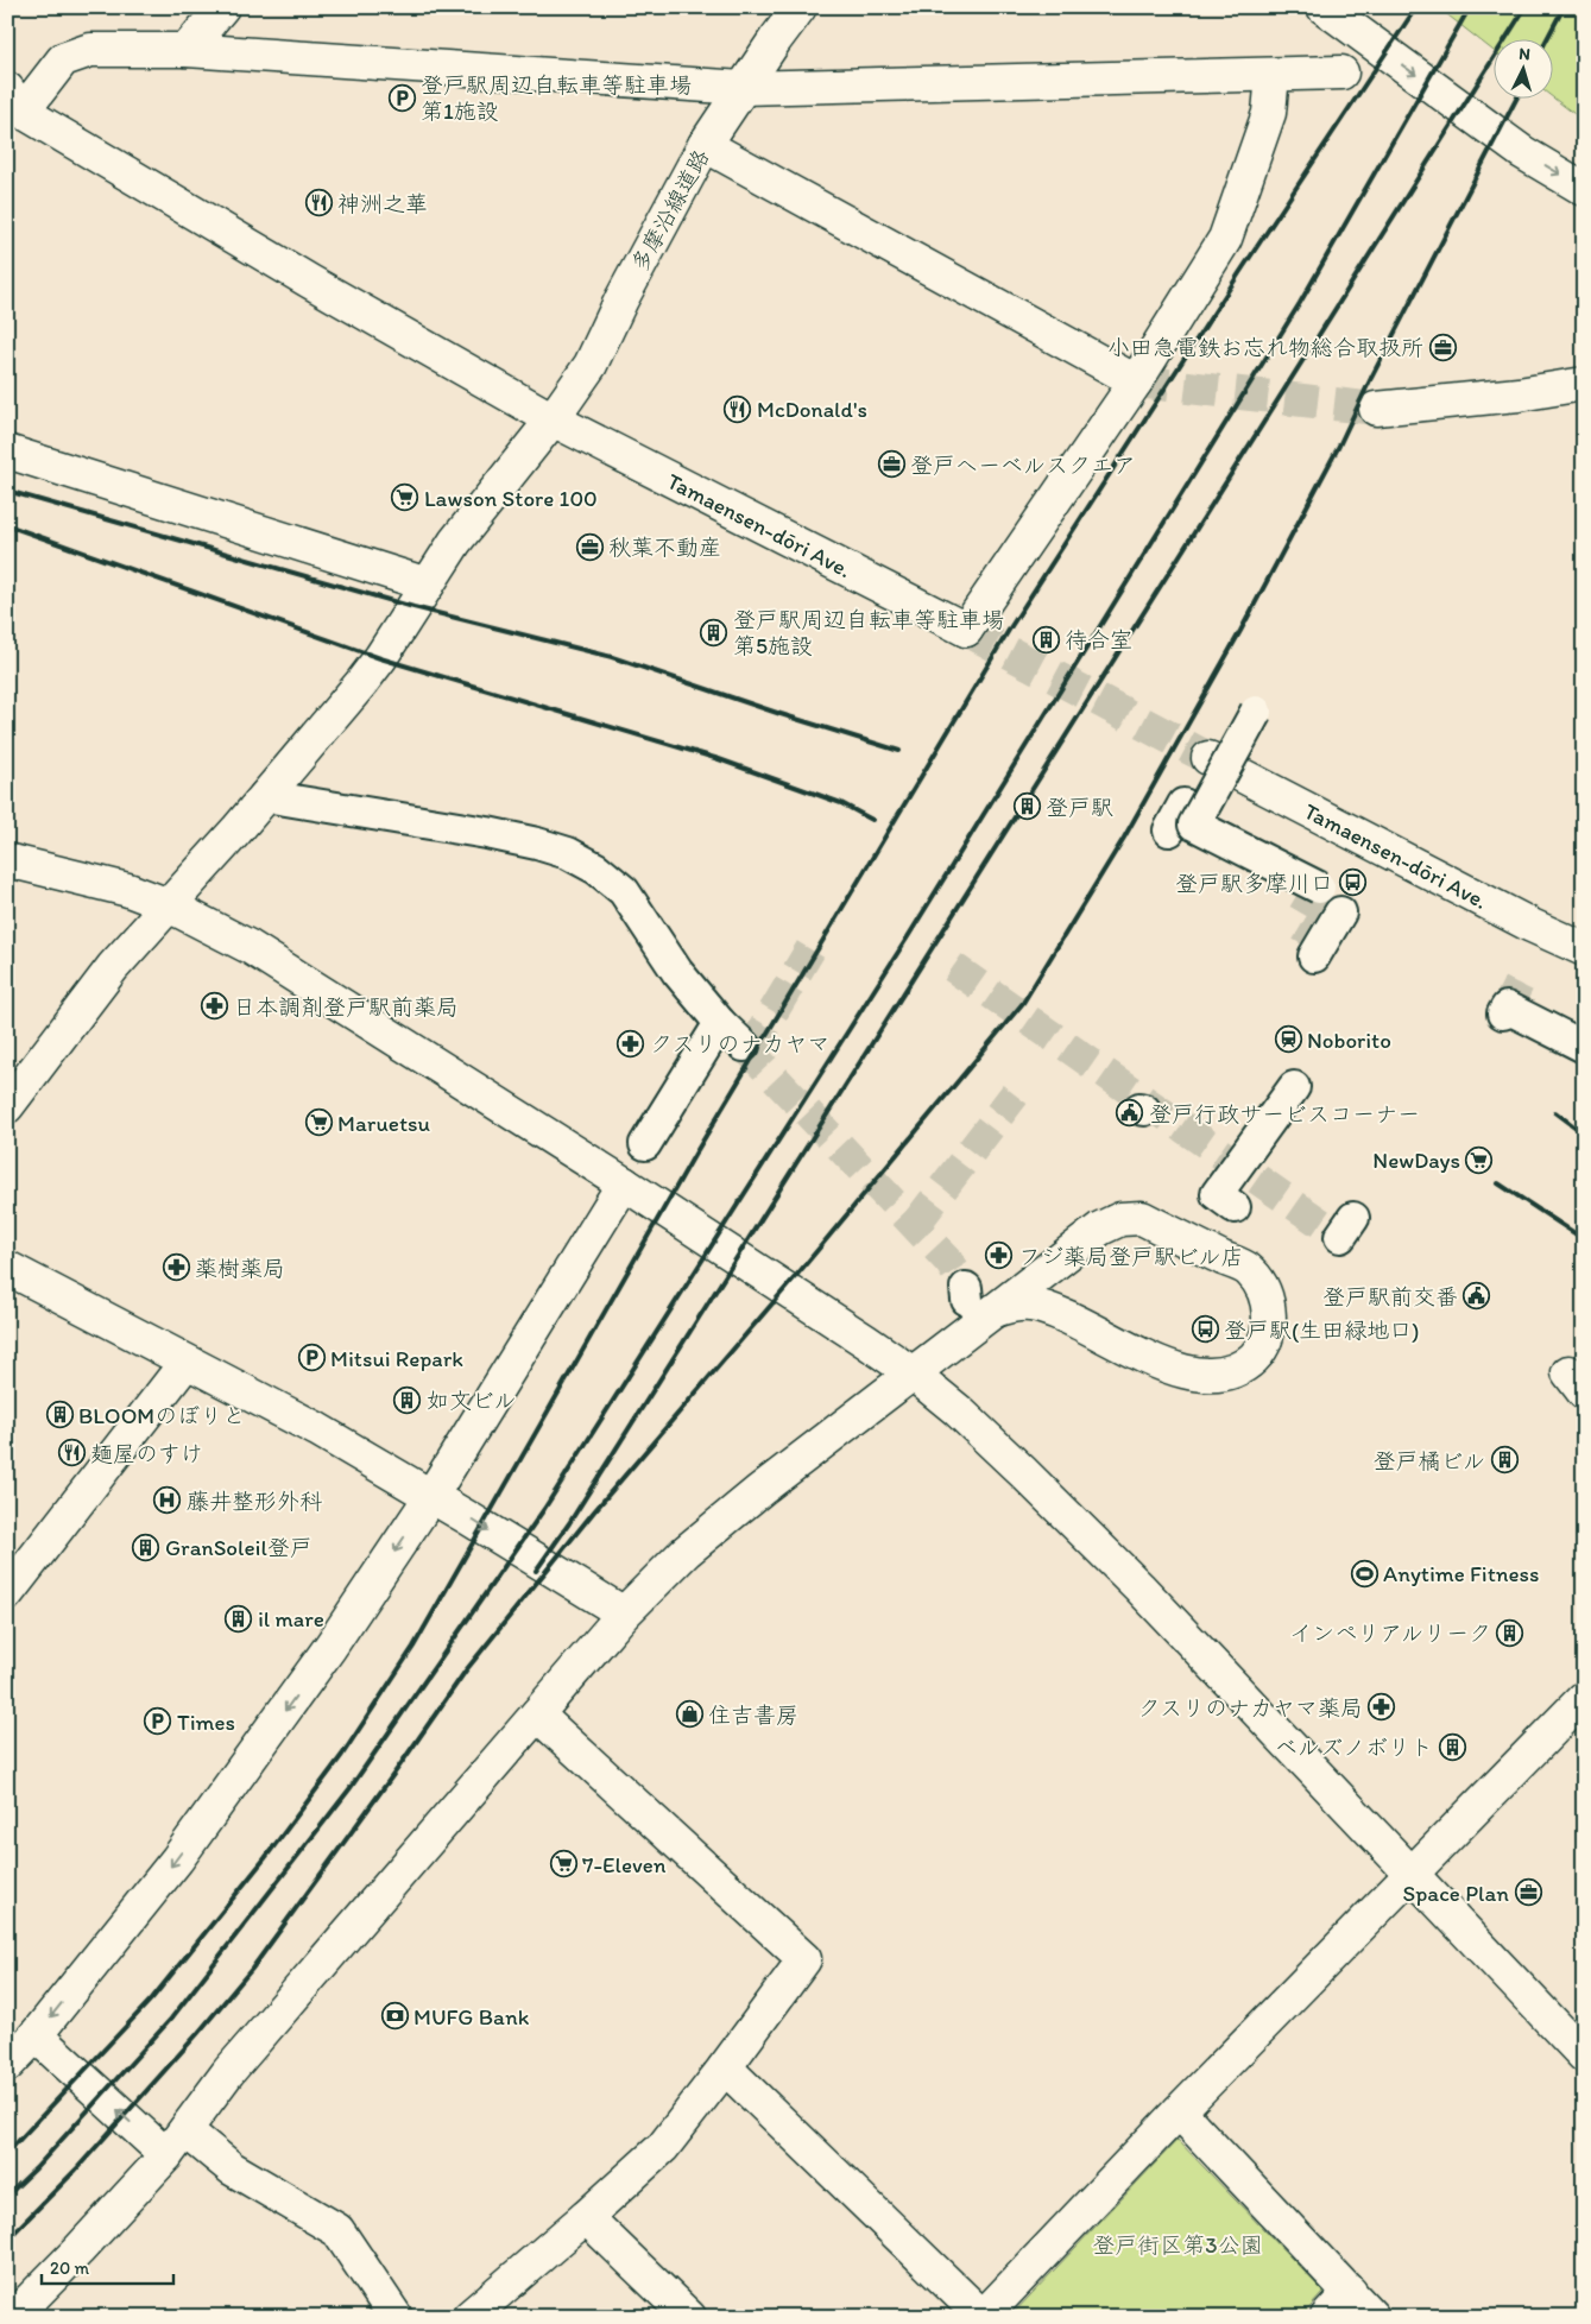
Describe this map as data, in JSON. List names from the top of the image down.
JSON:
{
  "streets": {
    "street": ["多摩沿線道路", "Tamaensen-dōri Ave."]
  },
  "crossings": [
    ["多摩沿線道路", "Tamaensen-dōri Ave."]
  ],
  "parks": ["登戸街区第3公園"],
  "places": {
    "parking": ["登戸駅周辺自転車等駐車場 第1施設", "Mitsui Repark", "Times"],
    "restaurant": ["神洲之華", "McDonald's", "麺屋のすけ"],
    "office": [
      "小田急電鉄お忘れ物総合取扱所",
      "登戸へーベルスクエア",
      "秋葉不動産",
      "Space Plan"
    ],
    "supermarket": [
      "Lawson Store 100",
      "Maruetsu",
      "NewDays",
      "7-Eleven"
    ],
    "building": [
      "登戸駅周辺自転車等駐車場 第5施設",
      "待合室",
      "登戸駅",
      "如文ビル",
      "BLOOMのぼりと",
      "登戸橘ビル",
      "GranSoleil登戸",
      "il mare",
      "インペリアルリーク",
      "ベルズノボリト"
    ],
    "bus stop": ["登戸駅多摩川口", "登戸駅(生田緑地口)"],
    "pharmacy": [
      "日本調剤登戸駅前薬局",
      "クスリのナカヤマ",
      "フジ薬局登戸駅ビル店",
      "薬樹薬局",
      "クスリのナカヤマ薬局"
    ],
    "station": ["Noborito"],
    "public building": ["登戸行政サービスコーナー", "登戸駅前交番"],
    "hospital": ["藤井整形外科"],
    "sports": ["Anytime Fitness"],
    "shop": ["住吉書房"],
    "bank": ["MUFG Bank"]
  },
  "scale_bar": "20 m",
  "north": "top"
}
